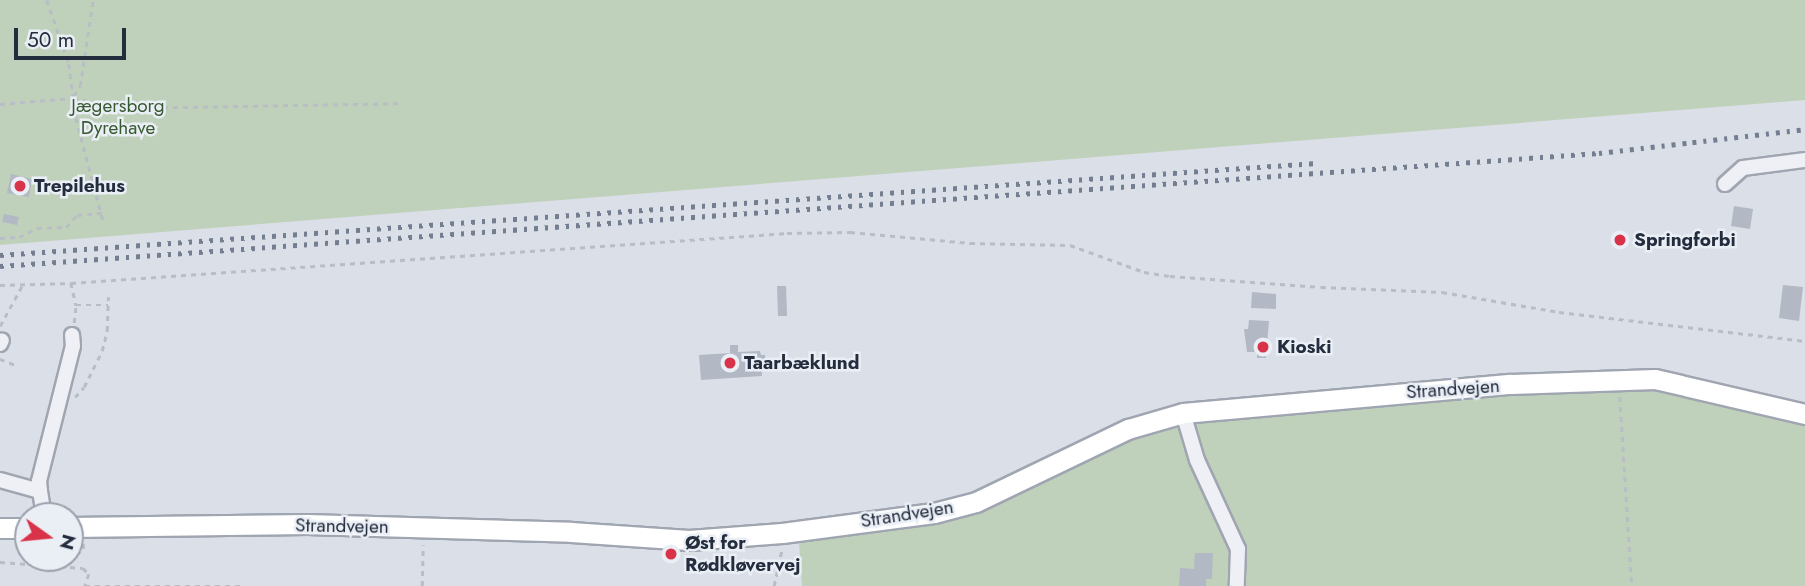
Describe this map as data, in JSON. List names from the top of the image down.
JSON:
{
  "streets": {
    "main road": ["Strandvejen"]
  },
  "parks": ["Jægersborg Dyrehave"],
  "places": [
    "Trepilehus",
    "Springforbi",
    "Kioski",
    "Taarbæklund",
    "Øst for Rødkløvervej"
  ],
  "scale_bar": "50 m",
  "north": "right"
}
